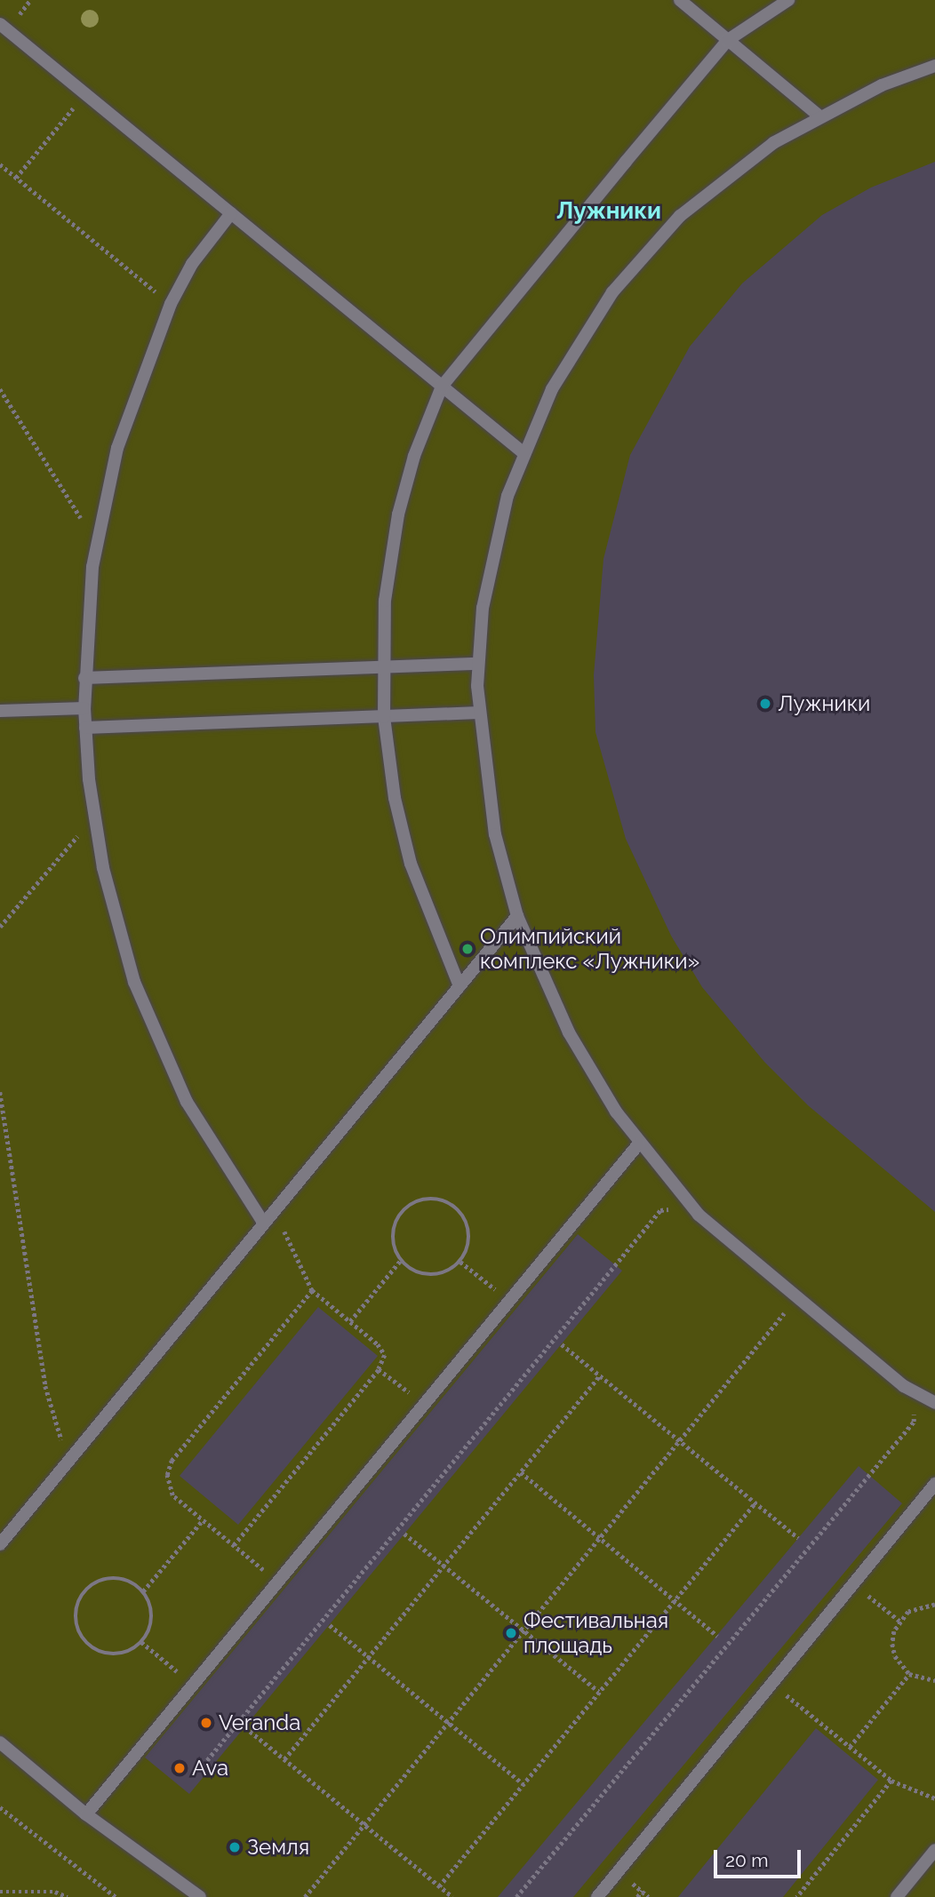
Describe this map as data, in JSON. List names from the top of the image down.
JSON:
{
  "districts": ["Лужники"],
  "places": [
    "Лужники",
    "Олимпийский комплекс «Лужники»",
    "Фестивальная площадь",
    "Veranda",
    "Ava",
    "Земля"
  ],
  "scale_bar": "20 m"
}
